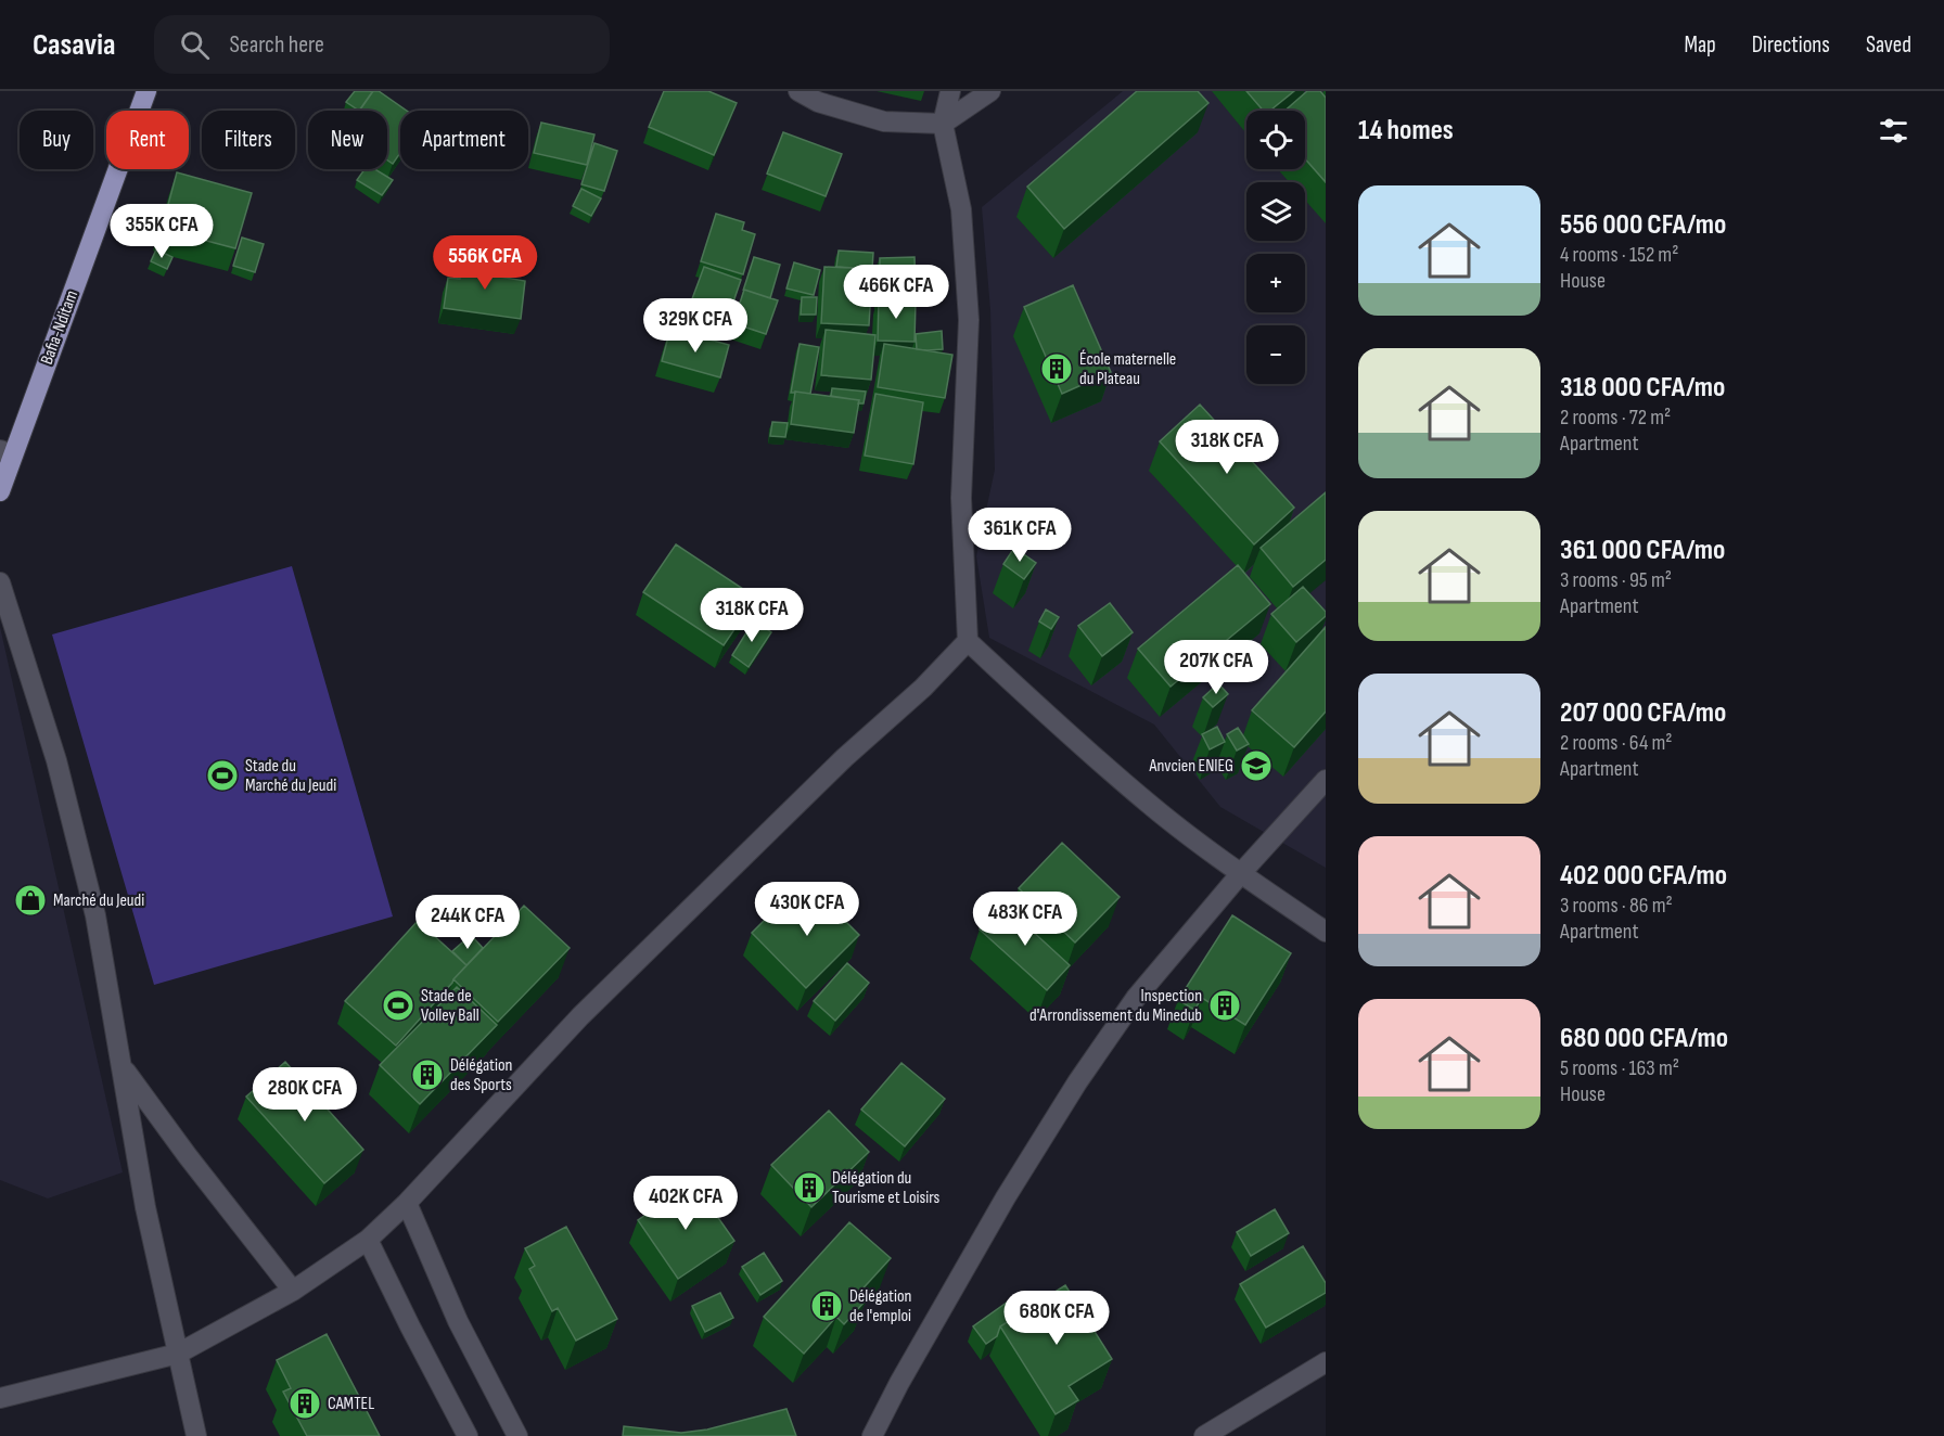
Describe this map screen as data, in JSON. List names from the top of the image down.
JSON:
{
  "streets": {
    "main road": ["Bafia-Nditam"]
  },
  "places": {
    "building": [
      "École maternelle du Plateau",
      "Inspection d'Arrondissement du Minedub",
      "Délégation des Sports",
      "Délégation du Tourisme et Loisirs",
      "Délégation de l'emploi",
      "CAMTEL"
    ],
    "school or university": ["Anvcien ENIEG"],
    "sports": ["Stade du Marché du Jeudi", "Stade de Volley Ball"],
    "shop": ["Marché du Jeudi"]
  },
  "page": {
    "header": "Casavia",
    "search": "Search here",
    "nav": ["Map", "Directions", "Saved"],
    "heading": "14 homes",
    "map_buttons": ["+", "−"],
    "chip": [
      "Buy",
      "Rent",
      "Filters",
      "New",
      "Apartment"
    ],
    "list": [
      {
        "name": "556 000 CFA/mo",
        "note": "4 rooms · 152 m² · House"
      },
      {
        "name": "318 000 CFA/mo",
        "note": "2 rooms · 72 m² · Apartment"
      },
      {
        "name": "361 000 CFA/mo",
        "note": "3 rooms · 95 m² · Apartment"
      },
      {
        "name": "207 000 CFA/mo",
        "note": "2 rooms · 64 m² · Apartment"
      },
      {
        "name": "402 000 CFA/mo",
        "note": "3 rooms · 86 m² · Apartment"
      },
      {
        "name": "680 000 CFA/mo",
        "note": "5 rooms · 163 m² · House"
      }
    ],
    "price": [
      "355K CFA",
      "556K CFA",
      "466K CFA",
      "329K CFA",
      "318K CFA",
      "361K CFA",
      "318K CFA",
      "207K CFA",
      "430K CFA",
      "483K CFA",
      "244K CFA",
      "280K CFA",
      "402K CFA",
      "680K CFA"
    ]
  }
}
